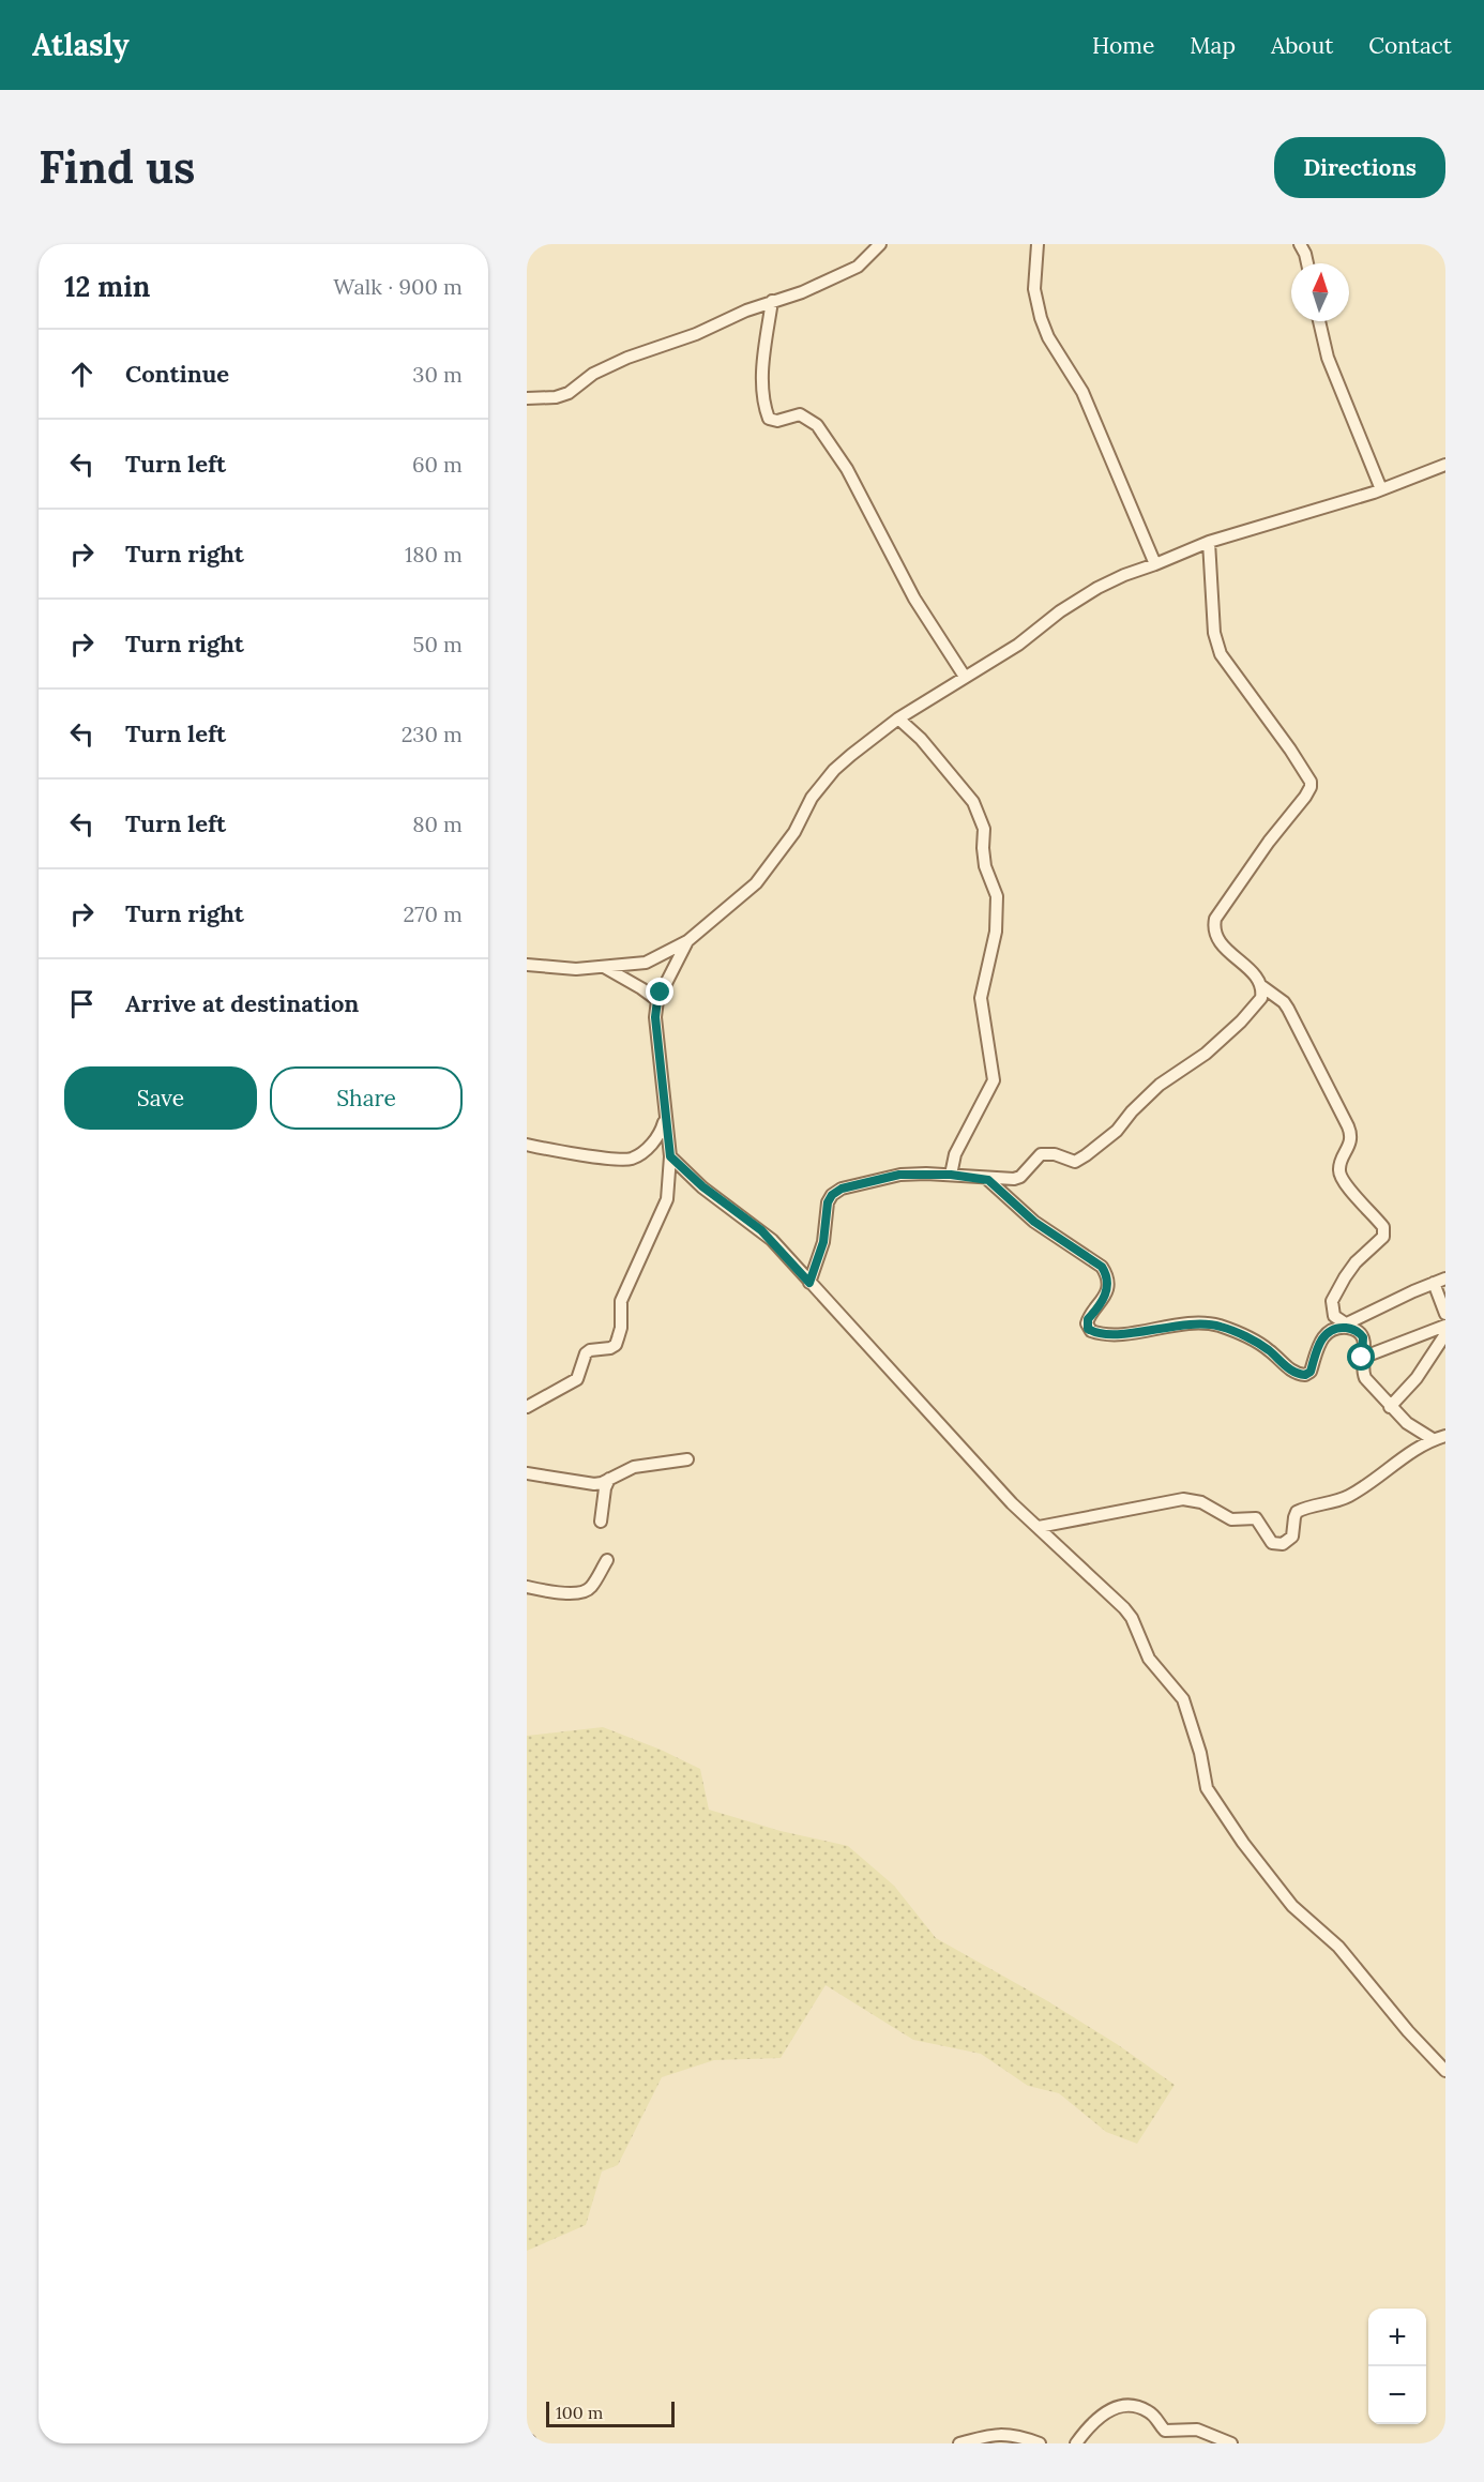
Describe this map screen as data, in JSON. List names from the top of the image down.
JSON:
{
  "scale_bar": "100 m",
  "north": "top",
  "page": {
    "header": "Atlasly",
    "nav": [
      "Home",
      "Map",
      "About",
      "Contact"
    ],
    "buttons": [
      "Directions",
      ["Save", "Share"]
    ],
    "title": "Find us",
    "heading": ["12 min", "Walk · 900 m"],
    "list": [
      ["Continue", "30 m"],
      ["Turn left", "60 m"],
      ["Turn right", "180 m"],
      ["Turn right", "50 m"],
      ["Turn left", "230 m"],
      ["Turn left", "80 m"],
      ["Turn right", "270 m"],
      "Arrive at destination"
    ],
    "map_buttons": ["+", "−"],
    "scale": "100 m"
  }
}
